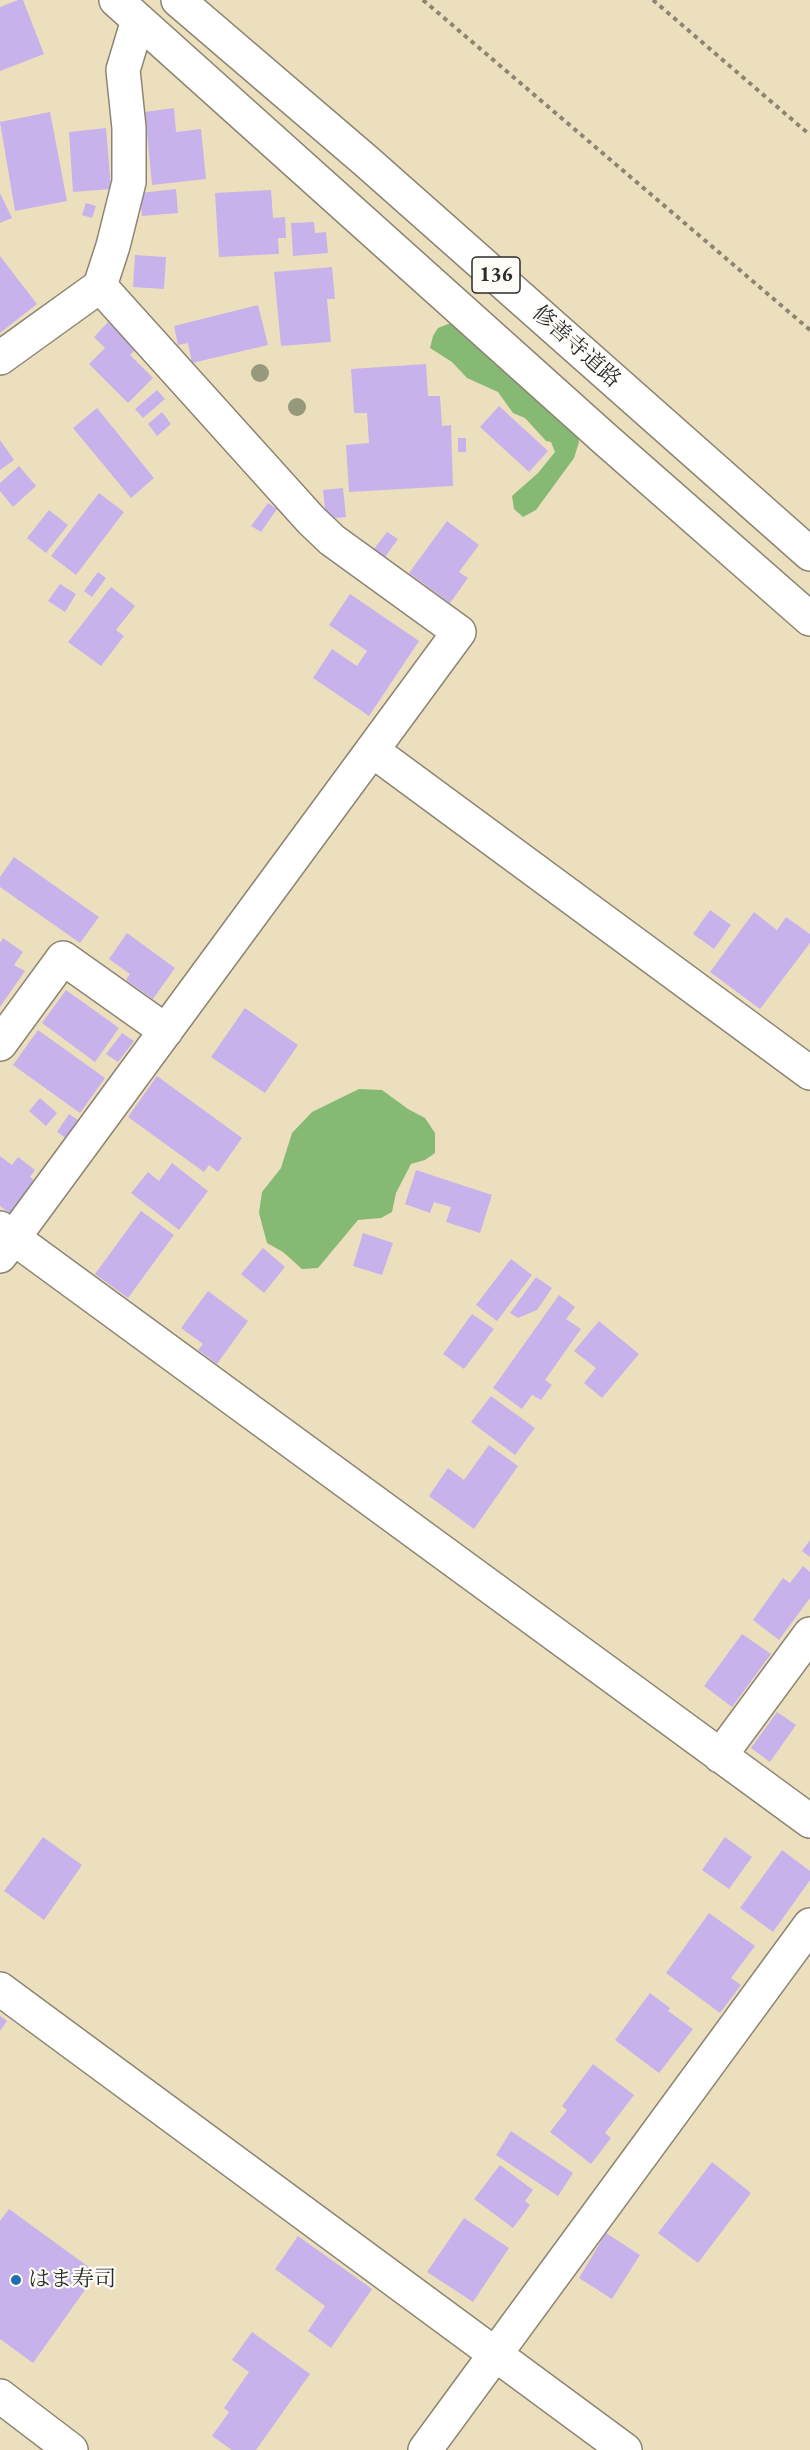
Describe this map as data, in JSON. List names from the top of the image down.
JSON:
{
  "streets": {
    "main road": ["136", "修善寺道路"]
  },
  "places": ["はま寿司"]
}
